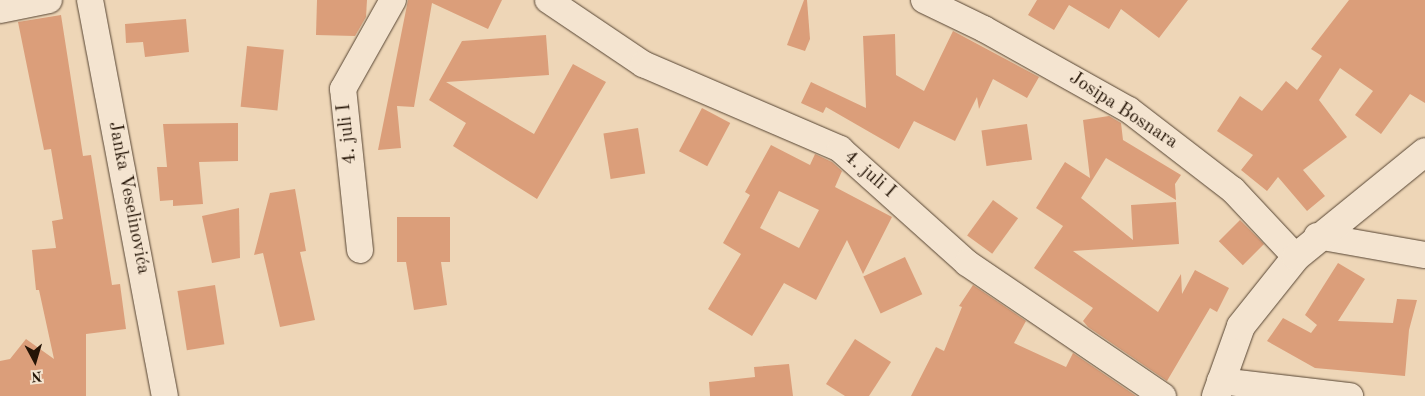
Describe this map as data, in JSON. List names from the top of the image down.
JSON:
{
  "streets": {
    "street": ["Josipa Bosnara", "4. juli I", "Janka Veselinovića"]
  },
  "north": "bottom"
}
